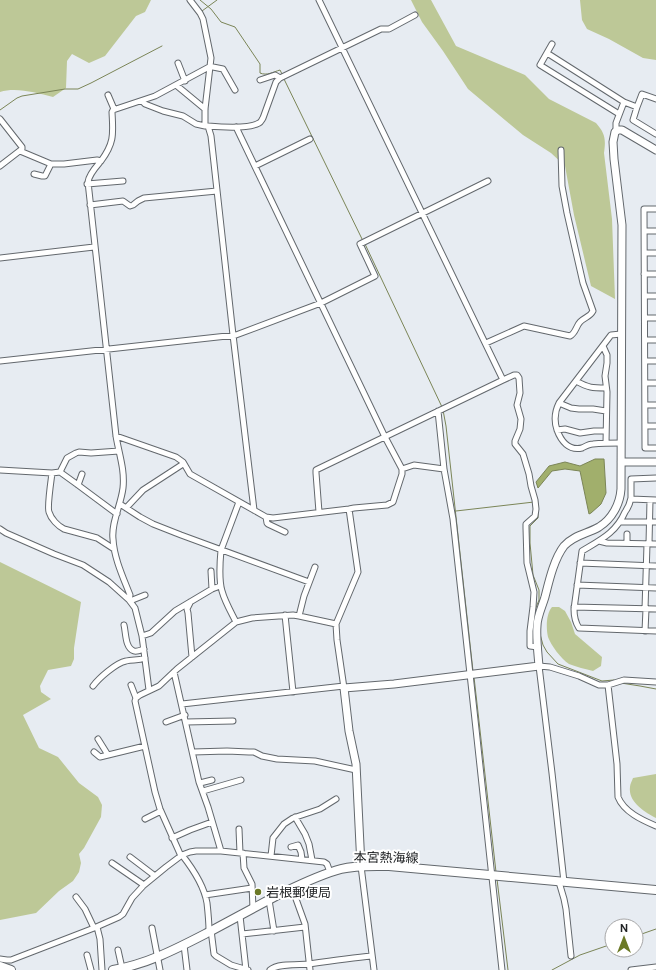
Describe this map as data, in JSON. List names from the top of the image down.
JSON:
{
  "streets": {
    "main road": ["本宮熱海線"]
  },
  "places": ["岩根郵便局"],
  "north": "top"
}
